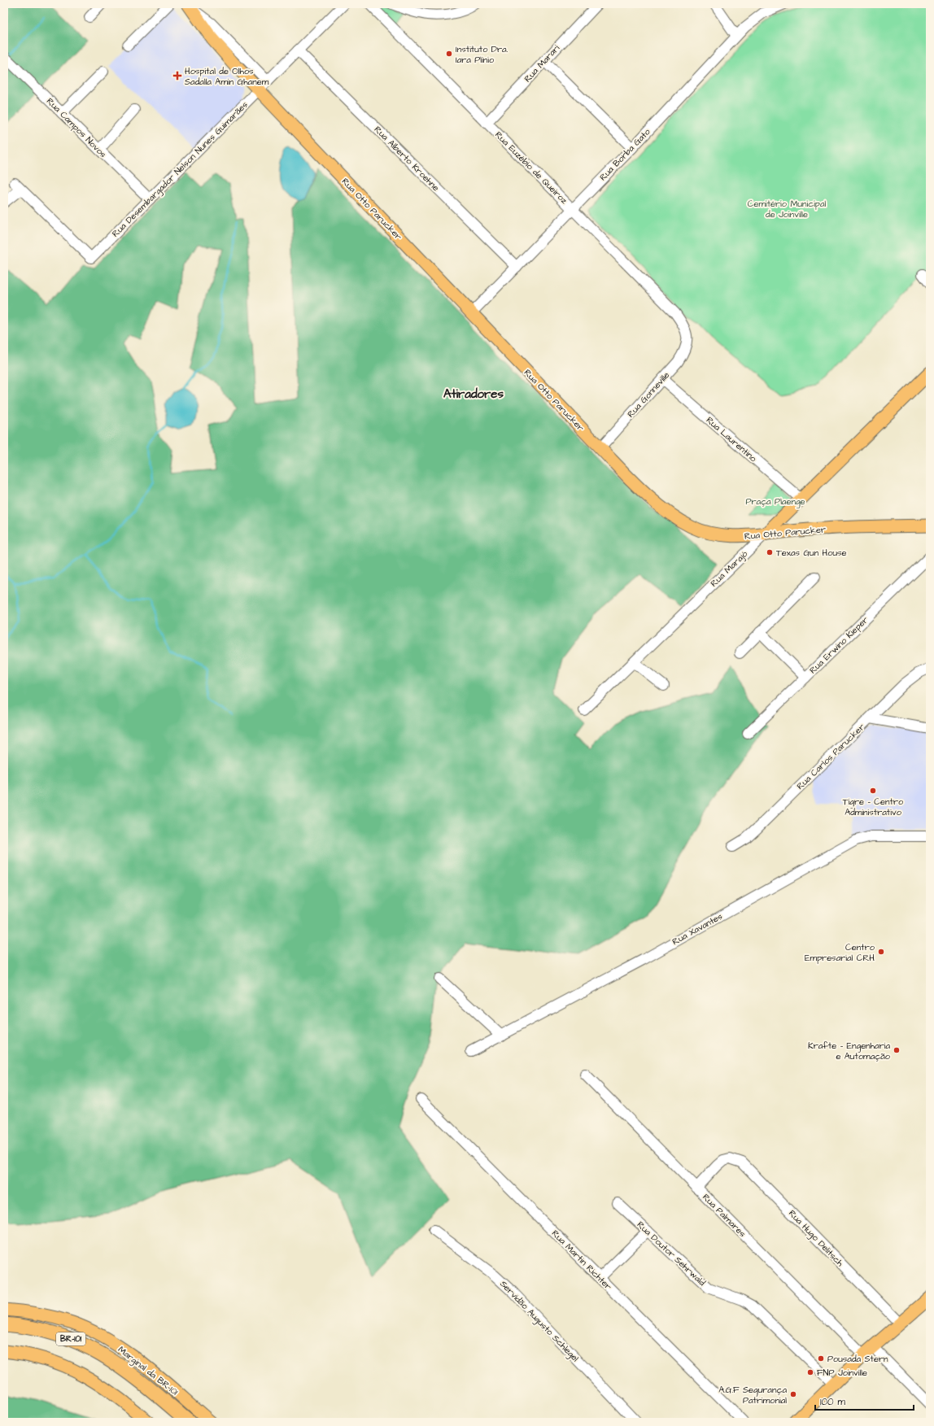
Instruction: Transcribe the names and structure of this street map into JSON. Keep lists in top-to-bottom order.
{
  "streets": {
    "highway": ["BR-101"],
    "main road": ["Rua Otto Parucker", "Rua Marajó", "Marginal da BR-101"],
    "street": [
      "Rua Marari",
      "Rua Campos Novos",
      "Rua Borba Gato",
      "Rua Alberto Kroehne",
      "Rua Euzébio de Queiroz",
      "Rua Desembargador Nelson Nunes Guimarães",
      "Rua Gonneville",
      "Rua Laurentino",
      "Rua Erwino Kieper",
      "Rua Carlos Parucker",
      "Rua Xavantes",
      "Rua Palmares",
      "Rua Hugo Delitsch",
      "Rua Doutor Sehrwald",
      "Rua Martin Richter",
      "Servidão Augusto Schlegel"
    ]
  },
  "crossings": [
    ["Rua Marari", "Rua Euzébio de Queiroz"],
    ["Rua Campos Novos", "Rua Desembargador Nelson Nunes Guimarães"],
    ["Rua Borba Gato", "Rua Alberto Kroehne"],
    ["Rua Borba Gato", "Rua Euzébio de Queiroz"],
    ["Rua Borba Gato", "Rua Otto Parucker"],
    ["Rua Alberto Kroehne", "Rua Desembargador Nelson Nunes Guimarães"],
    ["Rua Euzébio de Queiroz", "Rua Gonneville"],
    ["Rua Desembargador Nelson Nunes Guimarães", "Rua Otto Parucker"],
    ["Rua Otto Parucker", "Rua Gonneville"],
    ["Rua Otto Parucker", "Rua Marajó"],
    ["Rua Gonneville", "Rua Laurentino"],
    ["Rua Laurentino", "Rua Marajó"],
    ["Rua Palmares", "Rua Hugo Delitsch"]
  ],
  "districts": ["Atiradores"],
  "parks": ["Cemitério Municipal de Joinville", "Praça Plaenge"],
  "places": {
    "other": [
      "Instituto Dra. Iara Plínio",
      "Texas Gun House",
      "Tigre - Centro Administrativo",
      "Centro Empresarial CRH",
      "Krafte - Engenharia e Automação",
      "Pousada Stern",
      "FNP Joinville",
      "A.G.F Segurança Patrimonial"
    ],
    "health": ["Hospital de Olhos Sadalla Amin Ghanem"]
  },
  "scale_bar": "100 m"
}
